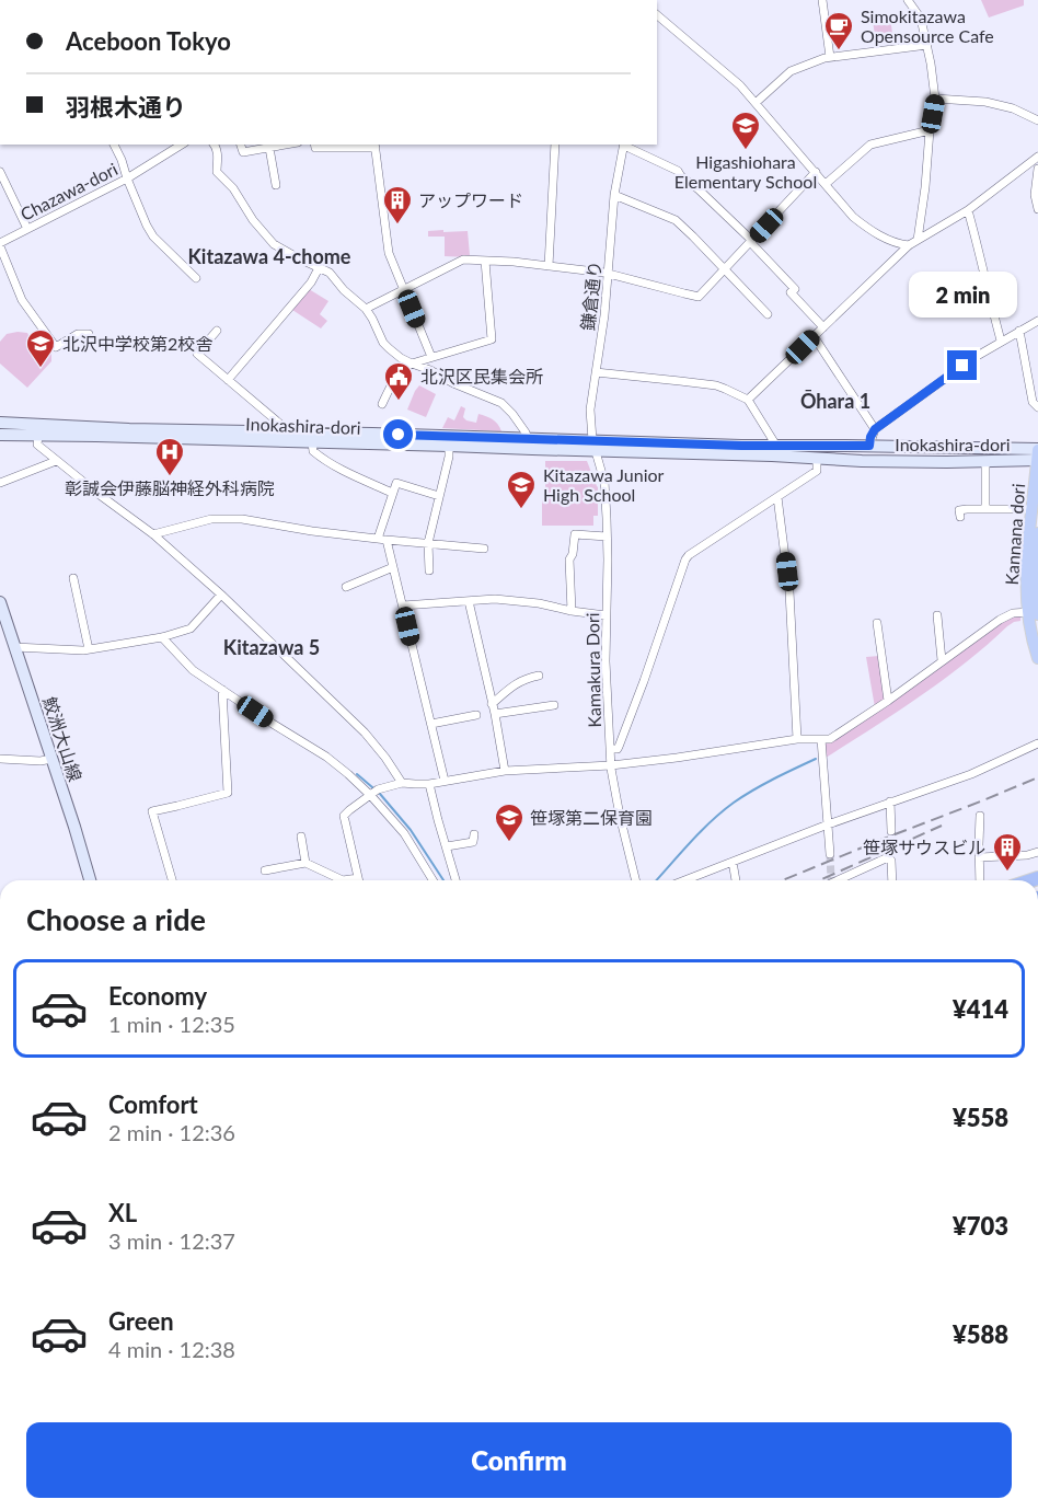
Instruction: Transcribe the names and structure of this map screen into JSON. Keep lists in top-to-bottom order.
{
  "streets": {
    "main road": ["Inokashira-dori", "Kannana dori", "鮫洲大山線"],
    "street": ["Chazawa-dori", "鎌倉通り", "Kamakura Dori"]
  },
  "crossings": [
    ["鎌倉通り", "Inokashira-dori"],
    ["鎌倉通り", "Kamakura Dori"],
    ["Inokashira-dori", "Kannana dori"],
    ["Inokashira-dori", "Kamakura Dori"]
  ],
  "districts": ["Kitazawa 4-chome", "Ōhara 1", "Kitazawa 5"],
  "places": {
    "cafe": ["Simokitazawa Opensource Cafe"],
    "school or university": [
      "Higashiohara Elementary School",
      "北沢中学校第2校舎",
      "Kitazawa Junior High School",
      "笹塚第二保育園"
    ],
    "building": ["アップワード", "笹塚サウスビル"],
    "public building": ["北沢区民集会所"],
    "hospital": ["彰誠会伊藤脳神経外科病院"]
  },
  "page": {
    "banner": ["Aceboon Tokyo", "羽根木通り"],
    "bubble": "2 min",
    "heading": "Choose a ride",
    "list": [
      {
        "name": "Economy",
        "note": "1 min · 12:35",
        "value": "¥414"
      },
      {
        "name": "Comfort",
        "note": "2 min · 12:36",
        "value": "¥558"
      },
      {
        "name": "XL",
        "note": "3 min · 12:37",
        "value": "¥703"
      },
      {
        "name": "Green",
        "note": "4 min · 12:38",
        "value": "¥588"
      }
    ],
    "buttons": "Confirm"
  }
}
